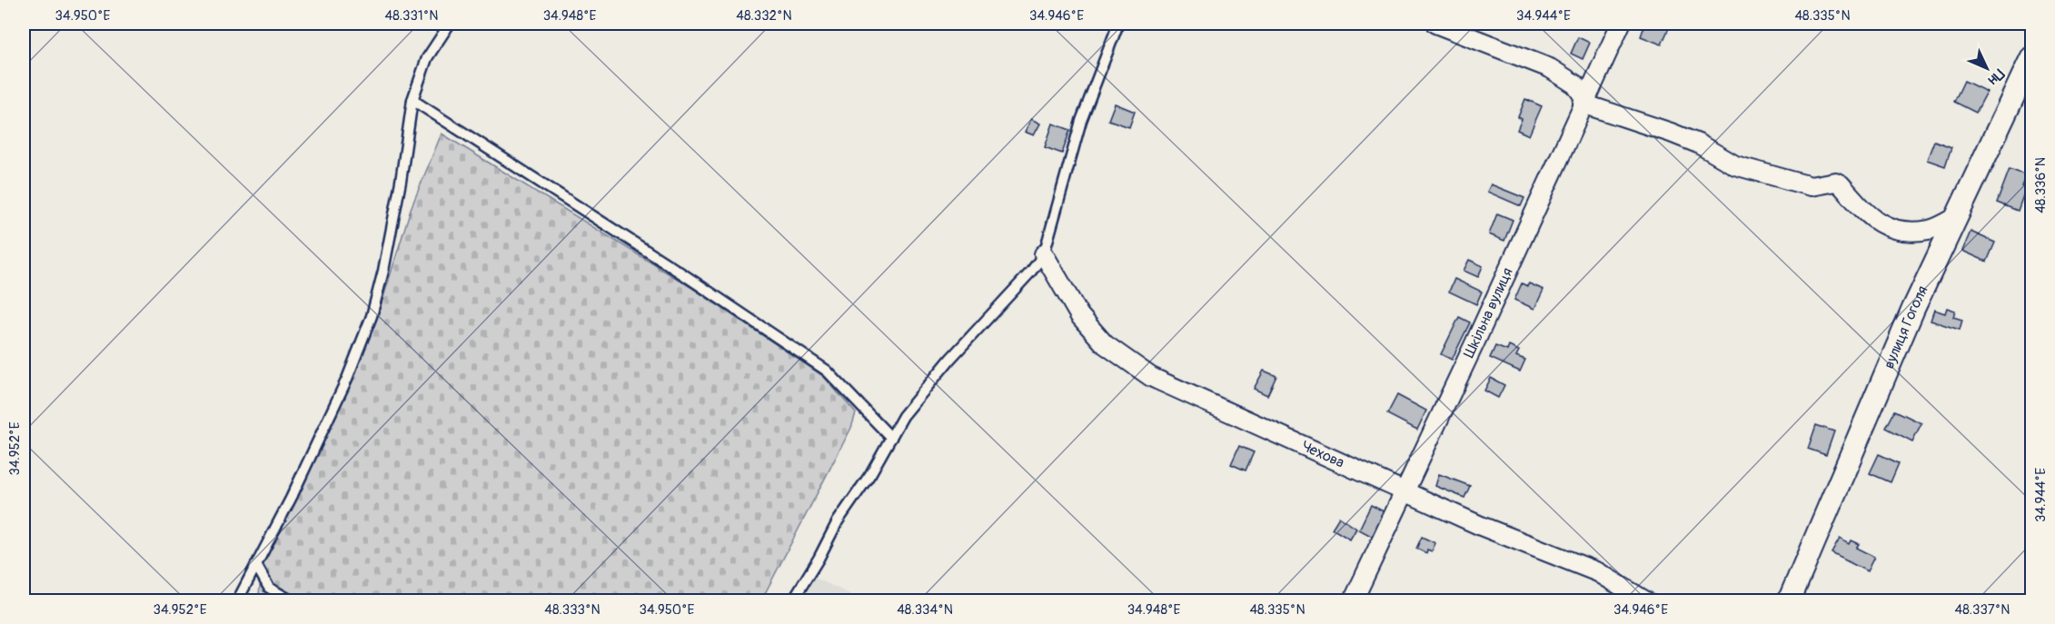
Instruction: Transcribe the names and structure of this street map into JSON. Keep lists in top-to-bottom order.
{
  "streets": {
    "street": ["Шкільна вулиця", "вулиця Гоголя", "Чехова"]
  },
  "crossings": [
    ["Шкільна вулиця", "Чехова"]
  ],
  "north": "bottom right",
  "coordinates": [
    "34.950°E",
    "48.331°N",
    "34.948°E",
    "48.332°N",
    "34.946°E",
    "34.944°E",
    "48.335°N",
    "48.336°N",
    "34.952°E",
    "48.333°N",
    "48.334°N",
    "48.337°N"
  ]
}
